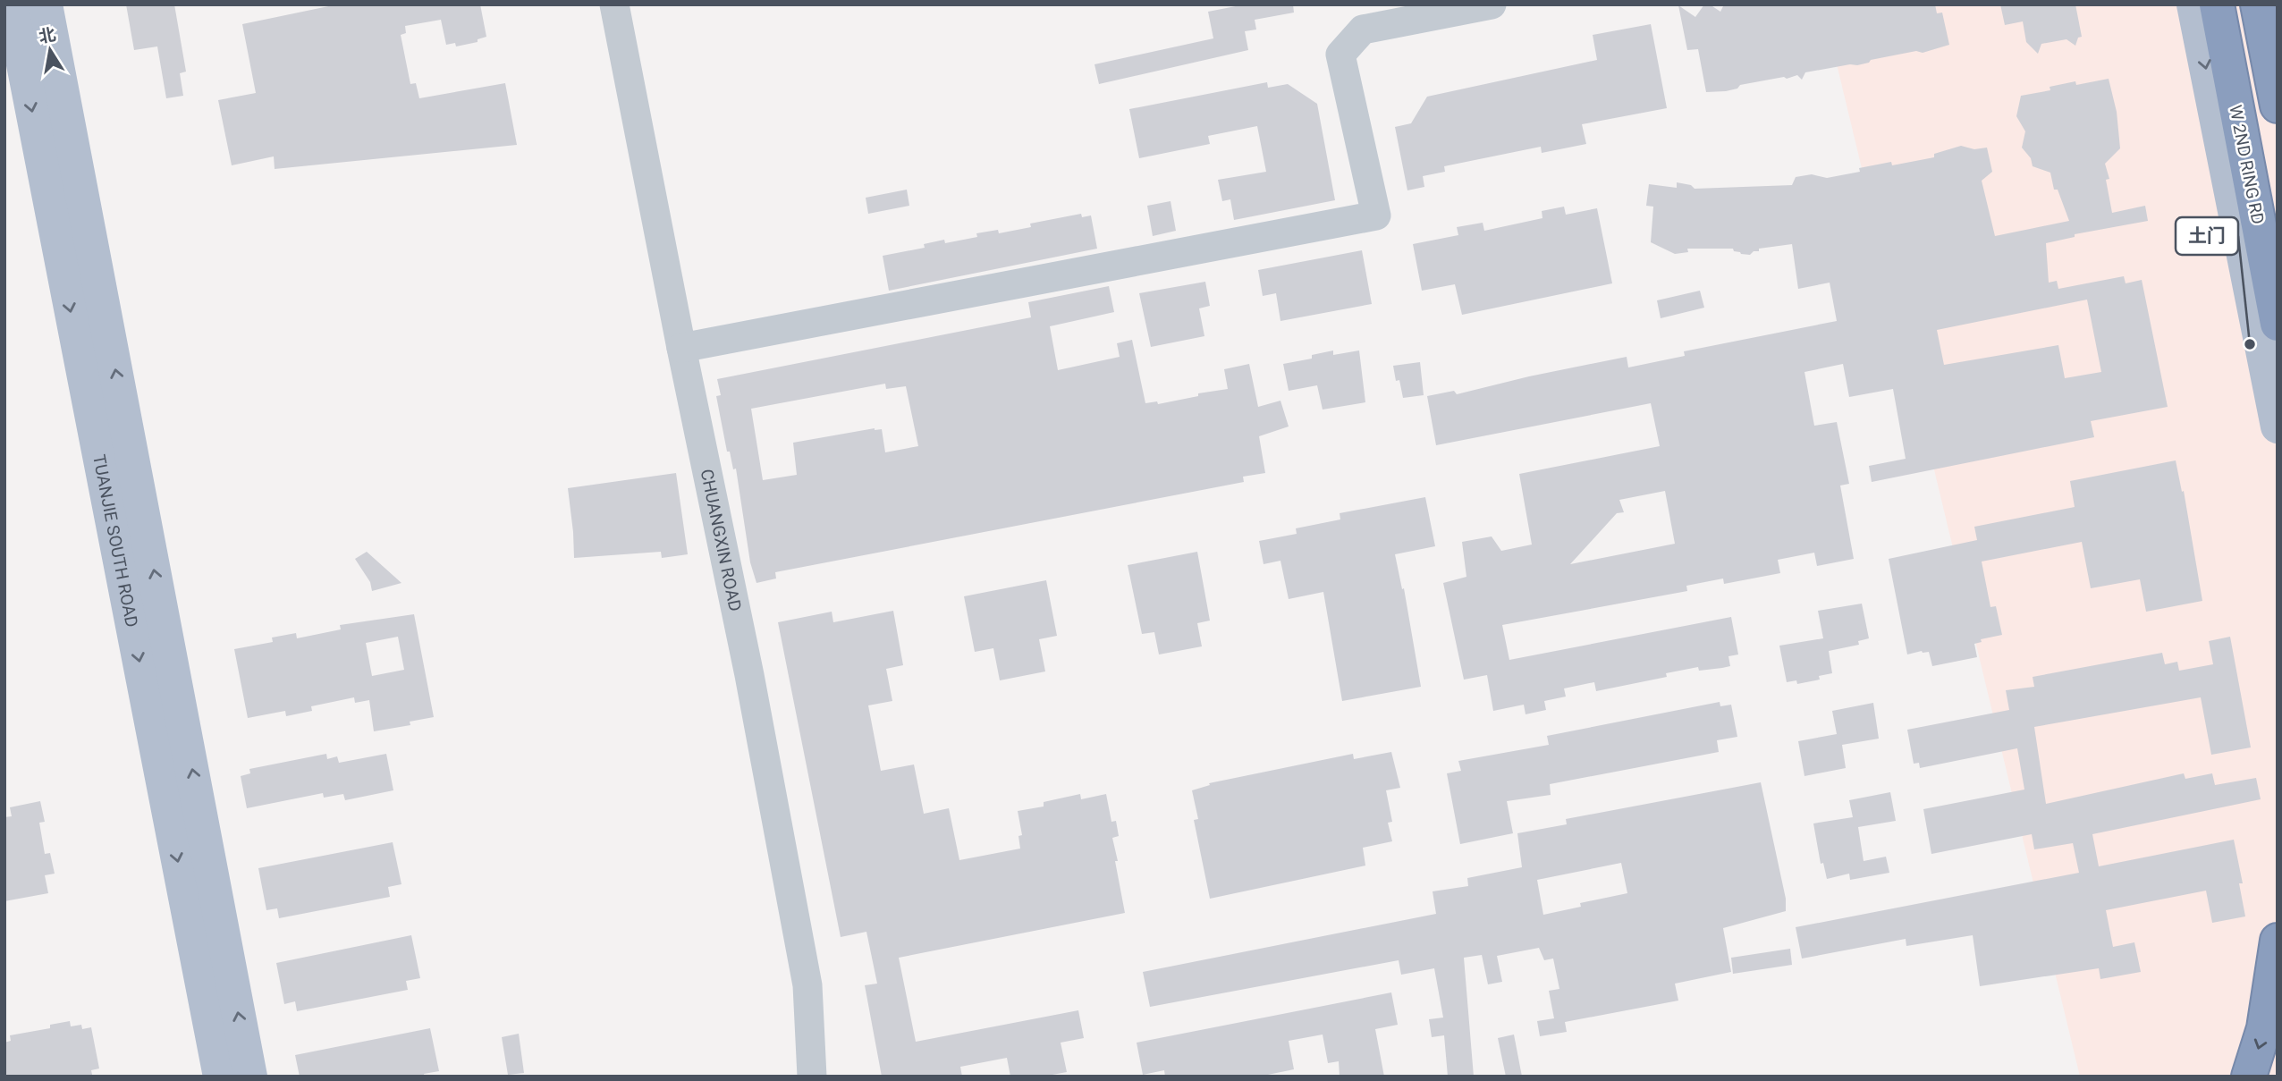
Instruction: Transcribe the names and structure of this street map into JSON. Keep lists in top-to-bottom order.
{
  "streets": {
    "highway": ["W 2ND RING RD"],
    "main road": ["TUANJIE SOUTH ROAD"],
    "street": ["CHUANGXIN ROAD"]
  },
  "places": ["土门"],
  "north": "top"
}
